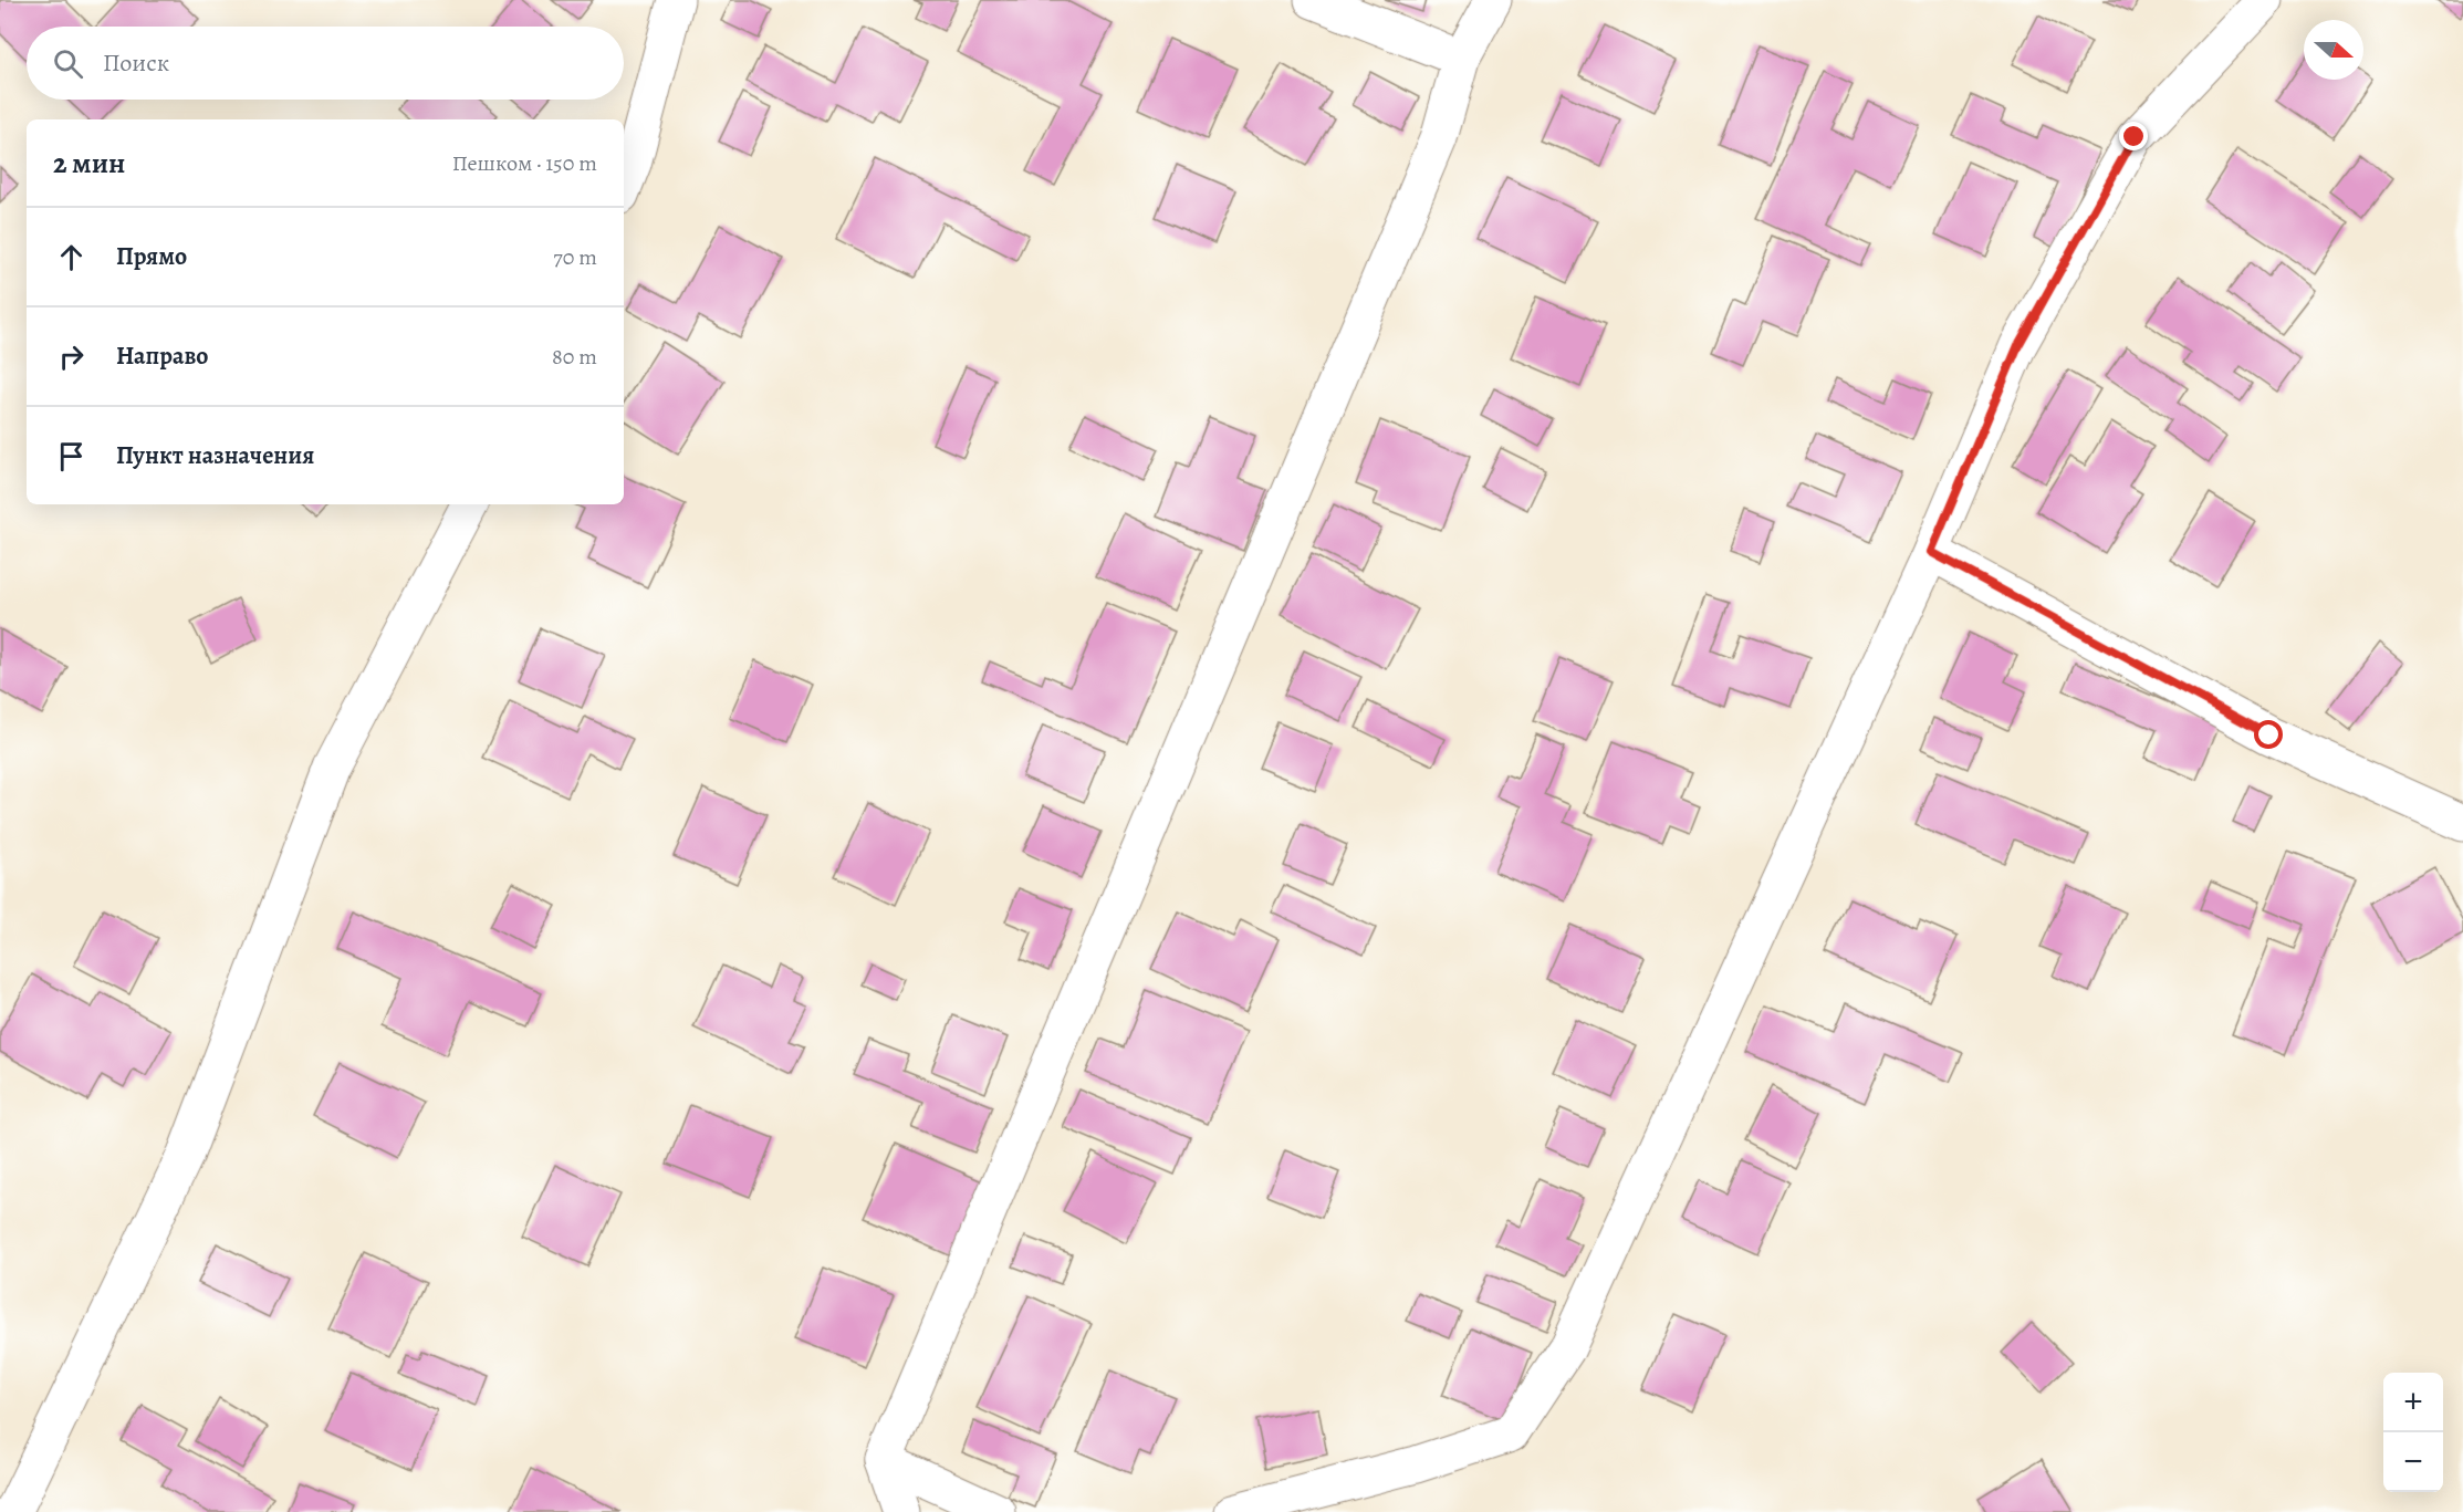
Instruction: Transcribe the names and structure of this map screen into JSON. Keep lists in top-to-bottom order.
{
  "north": "right",
  "page": {
    "search": "Поиск",
    "heading": ["2 мин", "Пешком · 150 m"],
    "list": [
      ["Прямо", "70 m"],
      ["Направо", "80 m"],
      "Пункт назначения"
    ],
    "map_buttons": ["+", "−"]
  }
}
